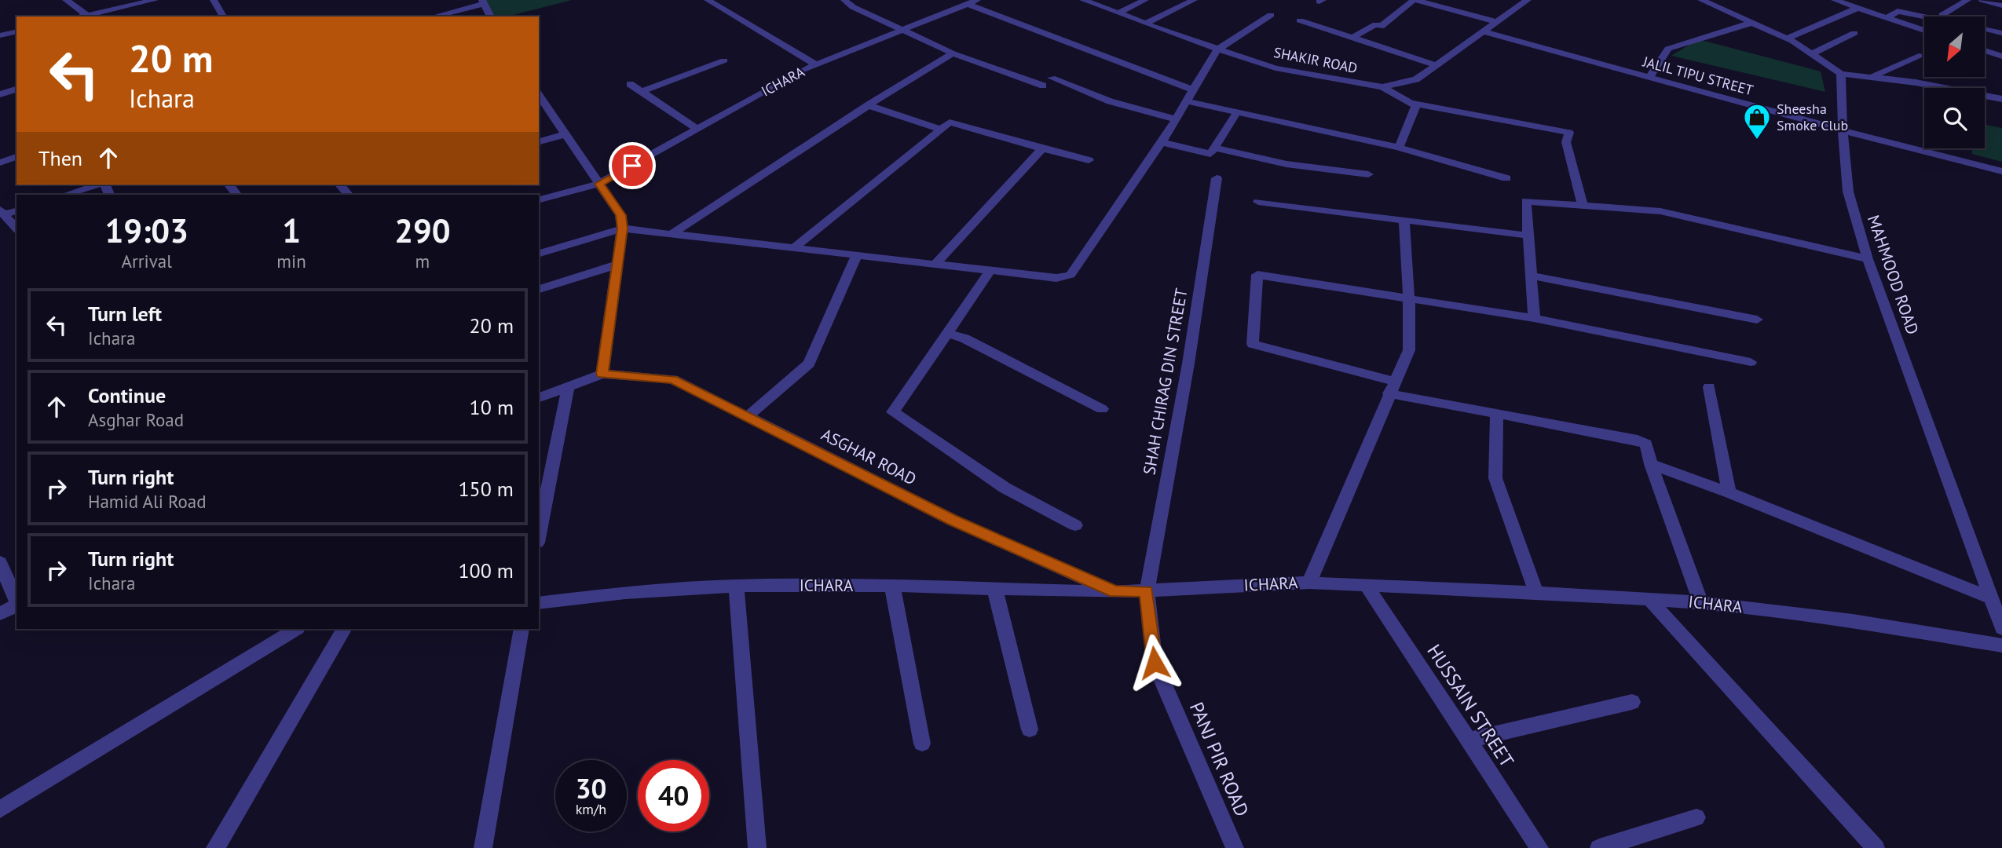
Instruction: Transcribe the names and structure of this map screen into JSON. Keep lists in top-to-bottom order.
{
  "streets": {
    "street": [
      "SHAKIR ROAD",
      "JALIL TIPU STREET",
      "ICHARA",
      "MAHMOOD ROAD",
      "SHAH CHIRAG DIN STREET",
      "ASGHAR ROAD",
      "HUSSAIN STREET",
      "PANJ PIR ROAD"
    ]
  },
  "crossings": [
    ["SHAKIR ROAD", "JALIL TIPU STREET"],
    ["JALIL TIPU STREET", "MAHMOOD ROAD"],
    ["ICHARA", "SHAH CHIRAG DIN STREET"],
    ["ICHARA", "ASGHAR ROAD"],
    ["ICHARA", "HUSSAIN STREET"],
    ["ICHARA", "PANJ PIR ROAD"],
    ["SHAH CHIRAG DIN STREET", "PANJ PIR ROAD"]
  ],
  "places": {
    "shop": ["Sheesha Smoke Club"]
  },
  "north": "bottom left",
  "page": {
    "turn": ["20 m", "Ichara"],
    "then": "Then",
    "eta": [
      "19:03",
      "Arrival",
      "1",
      "min",
      "290",
      "m"
    ],
    "list": [
      {
        "name": "Turn left",
        "note": "Ichara",
        "value": "20 m"
      },
      {
        "name": "Continue",
        "note": "Asghar Road",
        "value": "10 m"
      },
      {
        "name": "Turn right",
        "note": "Hamid Ali Road",
        "value": "150 m"
      },
      {
        "name": "Turn right",
        "note": "Ichara",
        "value": "100 m"
      }
    ],
    "speed": "30 km/h",
    "limit": "40"
  }
}
